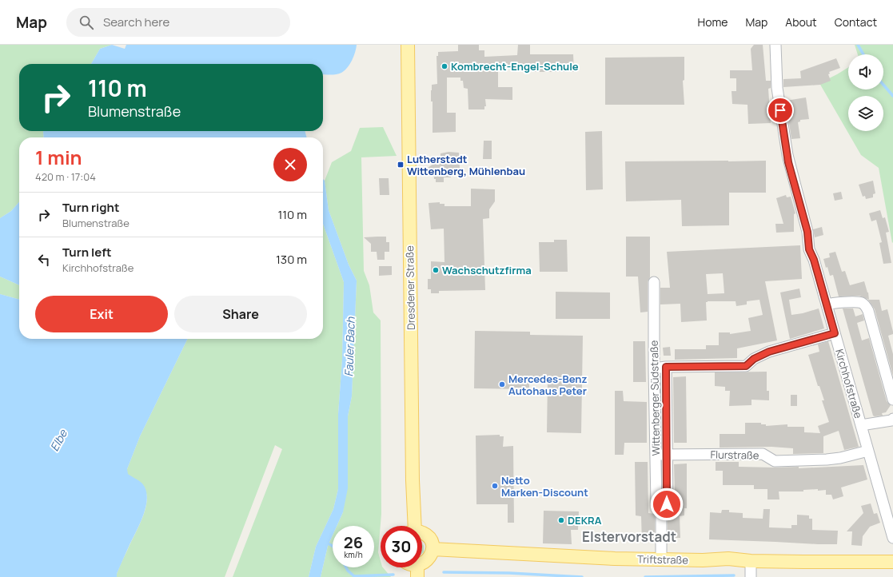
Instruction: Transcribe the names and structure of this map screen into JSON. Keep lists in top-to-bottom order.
{
  "streets": {
    "main road": ["Dresdener Straße", "Triftstraße"],
    "street": ["Kirchhofstraße", "Wittenberger Südstraße", "Flurstraße"]
  },
  "crossings": [
    ["Kirchhofstraße", "Flurstraße"],
    ["Wittenberger Südstraße", "Flurstraße"],
    ["Wittenberger Südstraße", "Triftstraße"]
  ],
  "districts": ["Elstervorstadt"],
  "water": ["Fauler Bach", "Elbe"],
  "places": {
    "other": [
      "Kombrecht-Engel-Schule",
      "Wachschutzfirma",
      "Mercedes-Benz Autohaus Peter",
      "Netto Marken-Discount",
      "DEKRA"
    ],
    "transit": ["Lutherstadt Wittenberg, Mühlenbau"]
  },
  "page": {
    "header": "Map",
    "search": "Search here",
    "nav": [
      "Home",
      "Map",
      "About",
      "Contact"
    ],
    "turn": ["110 m", "Blumenstraße"],
    "heading": ["1 min", "420 m · 17:04"],
    "list": [
      {
        "name": "Turn right",
        "note": "Blumenstraße",
        "value": "110 m"
      },
      {
        "name": "Turn left",
        "note": "Kirchhofstraße",
        "value": "130 m"
      }
    ],
    "buttons": ["Exit", "Share"],
    "speed": "26 km/h",
    "limit": "30"
  }
}
